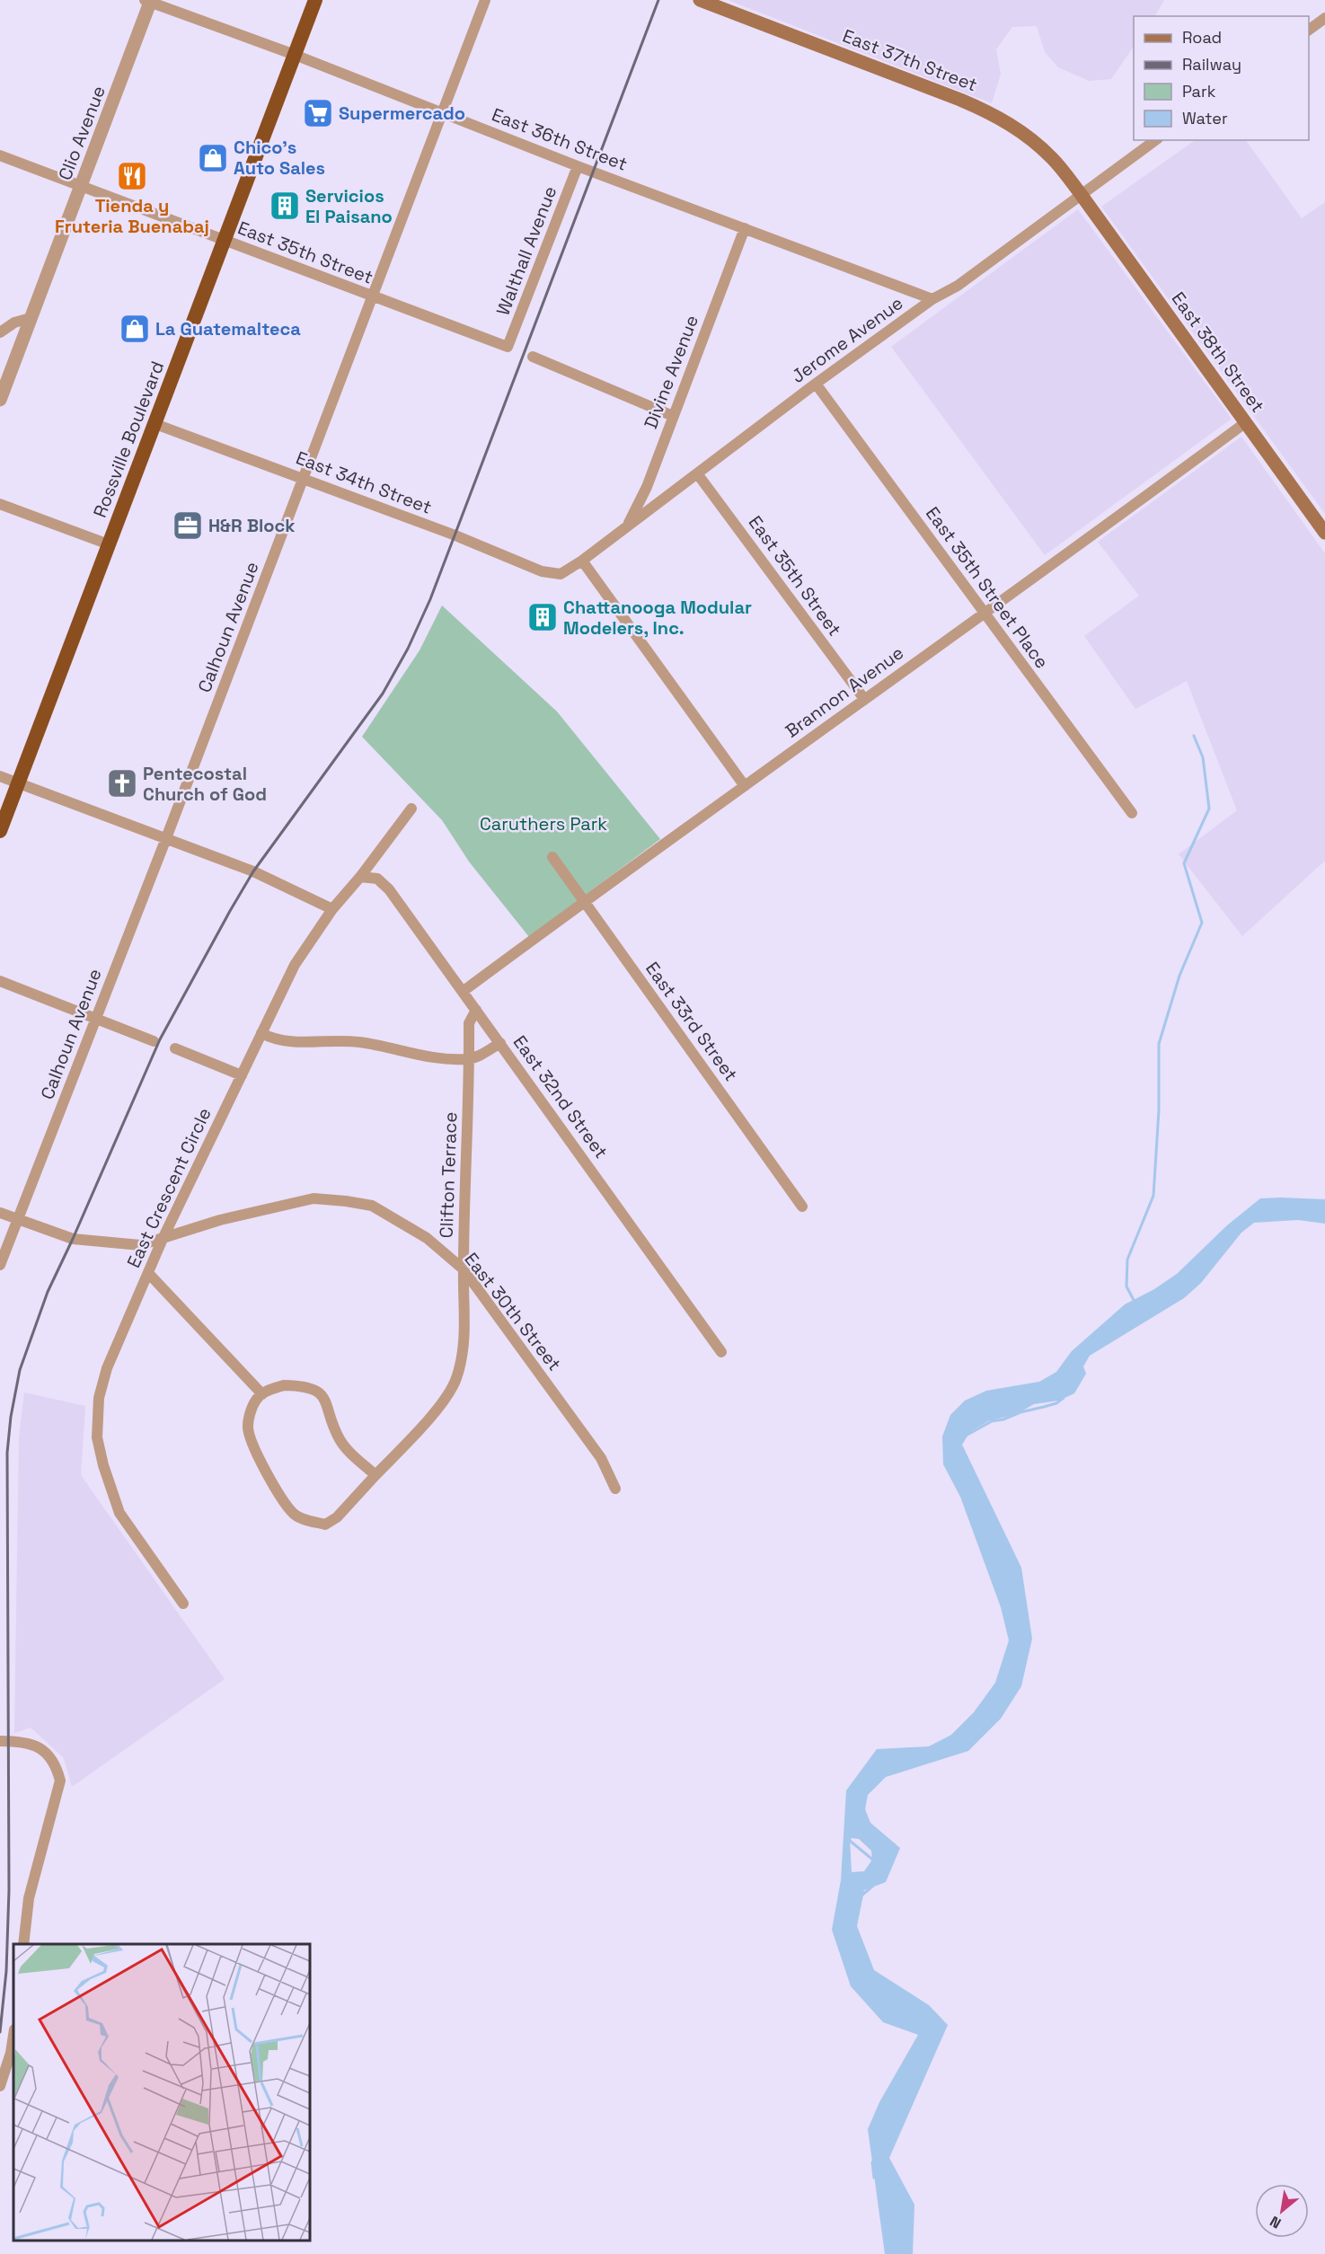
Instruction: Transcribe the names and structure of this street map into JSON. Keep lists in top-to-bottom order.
{
  "streets": {
    "highway": ["Rossville Boulevard"],
    "main road": ["East 37th Street", "East 38th Street"],
    "street": [
      "Clio Avenue",
      "East 36th Street",
      "Walthall Avenue",
      "East 35th Street",
      "Jerome Avenue",
      "Divine Avenue",
      "East 34th Street",
      "East 35th Street Place",
      "Calhoun Avenue",
      "Brannon Avenue",
      "East 33rd Street",
      "East 32nd Street",
      "Clifton Terrace",
      "East Crescent Circle",
      "East 30th Street"
    ]
  },
  "crossings": [
    ["East 37th Street", "Jerome Avenue"],
    ["East 37th Street", "East 38th Street"],
    ["Clio Avenue", "East 36th Street"],
    ["Clio Avenue", "East 35th Street"],
    ["East 36th Street", "Walthall Avenue"],
    ["East 36th Street", "Jerome Avenue"],
    ["East 36th Street", "Divine Avenue"],
    ["East 36th Street", "Rossville Boulevard"],
    ["East 36th Street", "Calhoun Avenue"],
    ["Walthall Avenue", "East 35th Street"],
    ["East 35th Street", "Jerome Avenue"],
    ["East 35th Street", "Rossville Boulevard"],
    ["East 35th Street", "Calhoun Avenue"],
    ["East 35th Street", "Brannon Avenue"],
    ["Jerome Avenue", "East 38th Street"],
    ["Jerome Avenue", "Divine Avenue"],
    ["Jerome Avenue", "East 34th Street"],
    ["Jerome Avenue", "East 35th Street Place"],
    ["East 38th Street", "Brannon Avenue"],
    ["Rossville Boulevard", "East 34th Street"],
    ["East 34th Street", "Calhoun Avenue"],
    ["East 35th Street Place", "Brannon Avenue"],
    ["Calhoun Avenue", "East 30th Street"],
    ["Brannon Avenue", "East 33rd Street"],
    ["Brannon Avenue", "East 32nd Street"],
    ["East 32nd Street", "Clifton Terrace"],
    ["East 32nd Street", "East Crescent Circle"],
    ["Clifton Terrace", "East 30th Street"],
    ["East Crescent Circle", "East 30th Street"]
  ],
  "parks": ["Caruthers Park"],
  "places": {
    "supermarket": ["Supermercado"],
    "shop": ["Chico's Auto Sales", "La Guatemalteca"],
    "restaurant": ["Tienda y Fruteria Buenabaj"],
    "building": ["Servicios El Paisano", "Chattanooga Modular Modelers, Inc."],
    "office": ["H&R Block"],
    "church": ["Pentecostal Church of God"]
  },
  "legend": [
    "Road",
    "Railway",
    "Park",
    "Water"
  ],
  "north": "bottom left"
}
